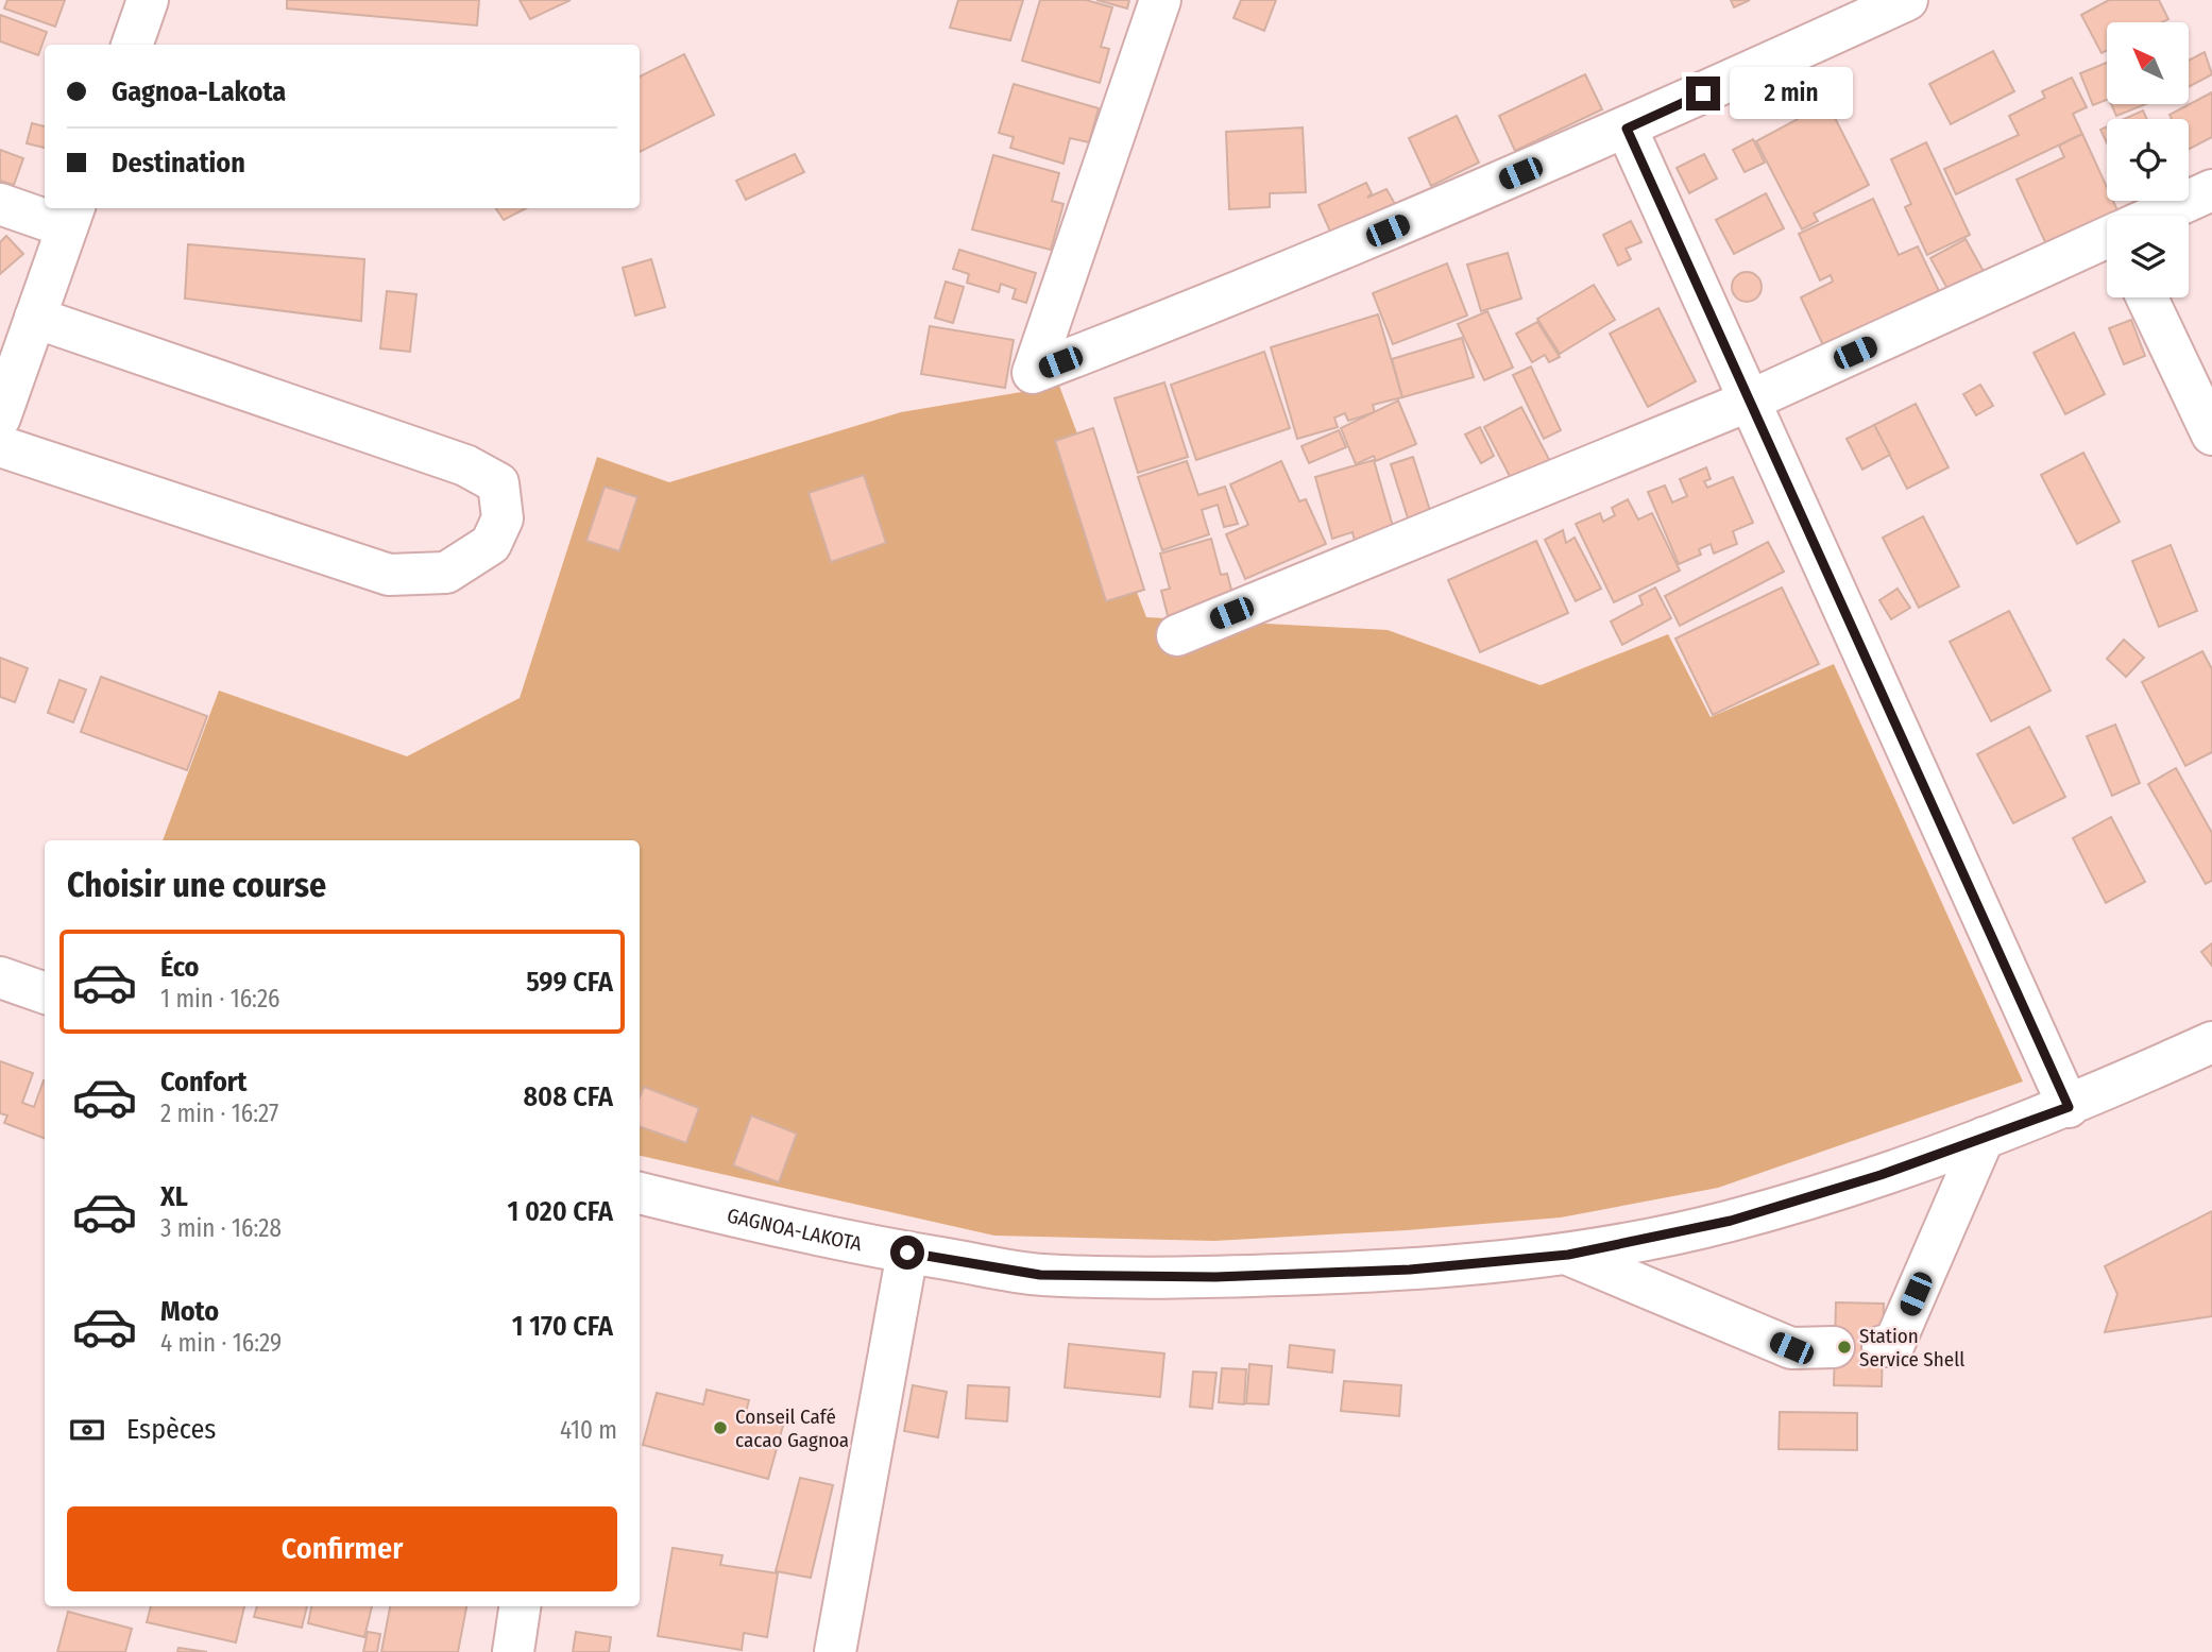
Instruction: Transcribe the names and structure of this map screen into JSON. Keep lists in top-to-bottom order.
{
  "streets": {
    "street": ["GAGNOA-LAKOTA"]
  },
  "places": ["Station Service Shell", "Conseil Café cacao Gagnoa"],
  "north": "top left",
  "page": {
    "banner": ["Gagnoa-Lakota", "Destination"],
    "bubble": "2 min",
    "heading": "Choisir une course",
    "list": [
      {
        "name": "Éco",
        "note": "1 min · 16:26",
        "value": "599 CFA"
      },
      {
        "name": "Confort",
        "note": "2 min · 16:27",
        "value": "808 CFA"
      },
      {
        "name": "XL",
        "note": "3 min · 16:28",
        "value": "1 020 CFA"
      },
      {
        "name": "Moto",
        "note": "4 min · 16:29",
        "value": "1 170 CFA"
      }
    ],
    "pay": ["Espèces", "410 m"],
    "buttons": "Confirmer"
  }
}
